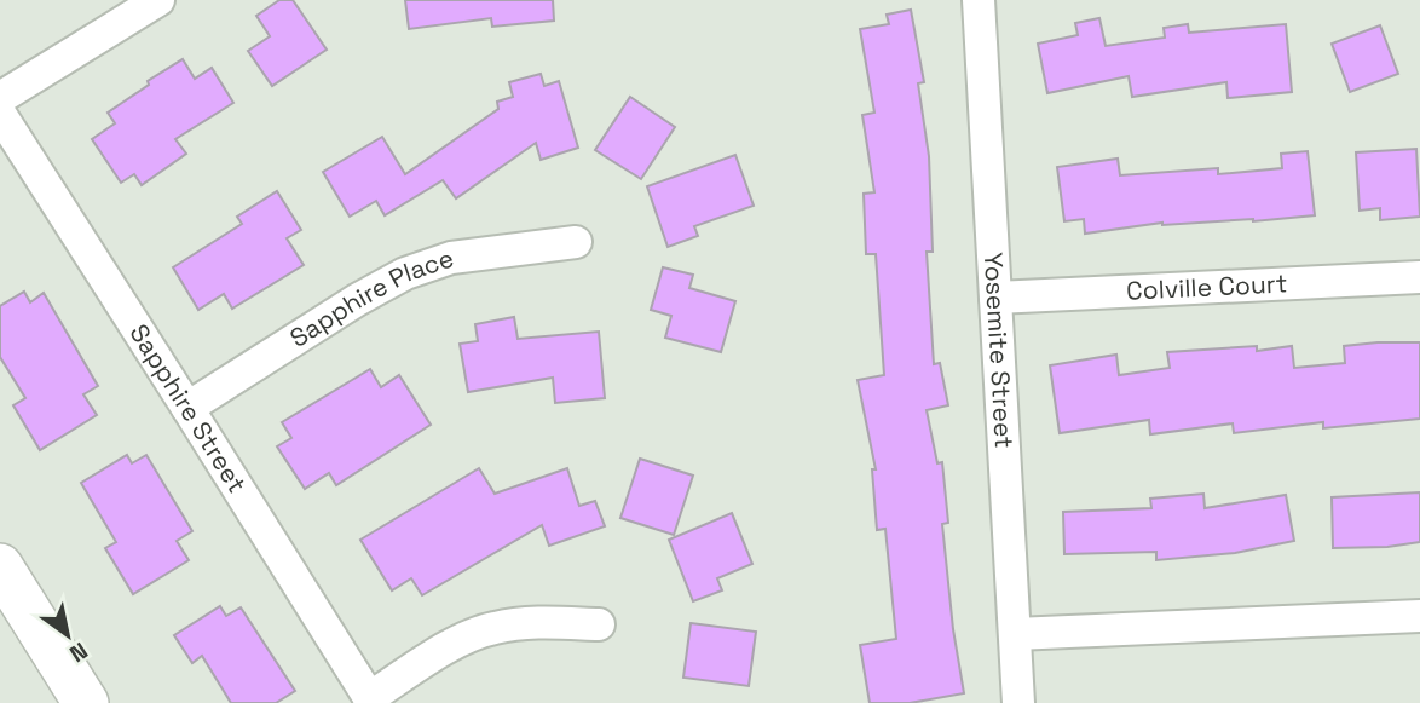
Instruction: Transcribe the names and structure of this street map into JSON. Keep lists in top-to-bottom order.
{
  "streets": {
    "street": [
      "Colville Court",
      "Sapphire Place",
      "Yosemite Street",
      "Sapphire Street"
    ]
  },
  "crossings": [
    ["Colville Court", "Yosemite Street"],
    ["Sapphire Place", "Sapphire Street"]
  ],
  "north": "bottom right"
}
